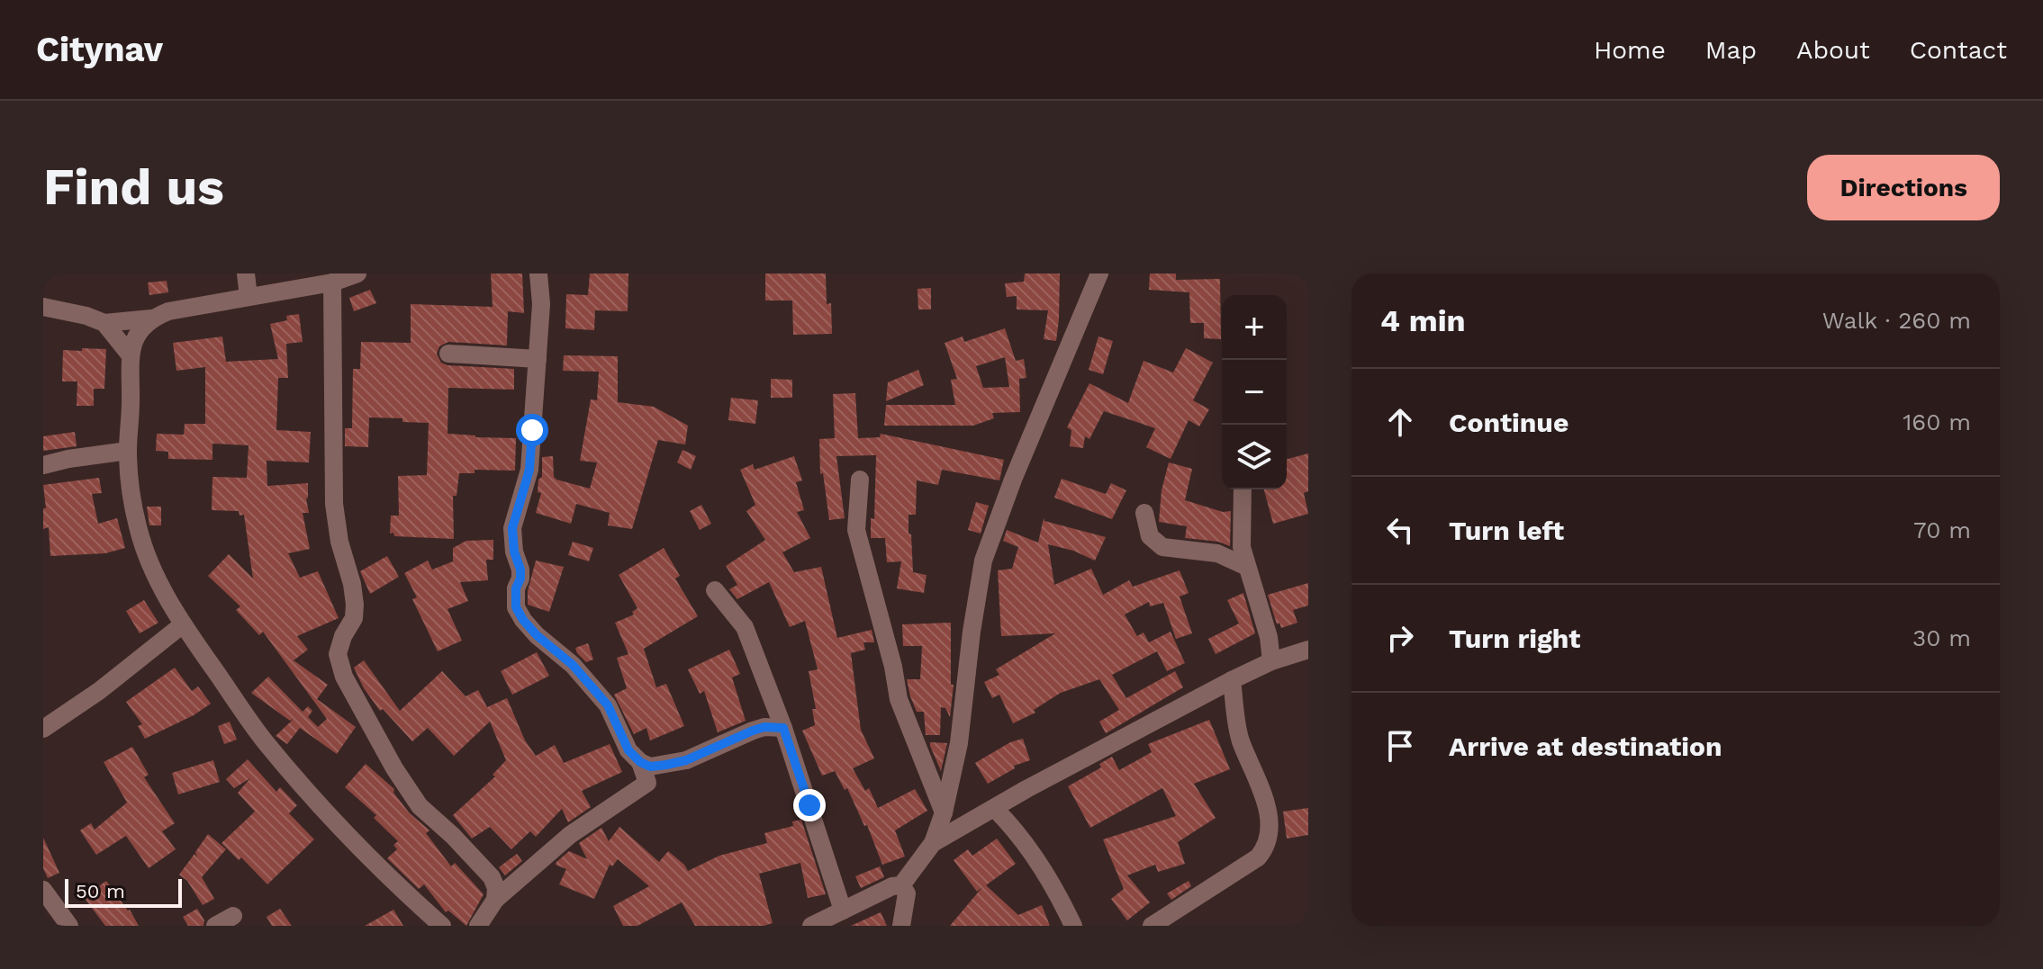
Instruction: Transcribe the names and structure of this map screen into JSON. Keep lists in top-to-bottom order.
{
  "scale_bar": "50 m",
  "page": {
    "header": "Citynav",
    "nav": [
      "Home",
      "Map",
      "About",
      "Contact"
    ],
    "buttons": "Directions",
    "title": "Find us",
    "heading": ["4 min", "Walk · 260 m"],
    "map_buttons": ["+", "−"],
    "list": [
      ["Continue", "160 m"],
      ["Turn left", "70 m"],
      ["Turn right", "30 m"],
      "Arrive at destination"
    ],
    "scale": "50 m"
  }
}
